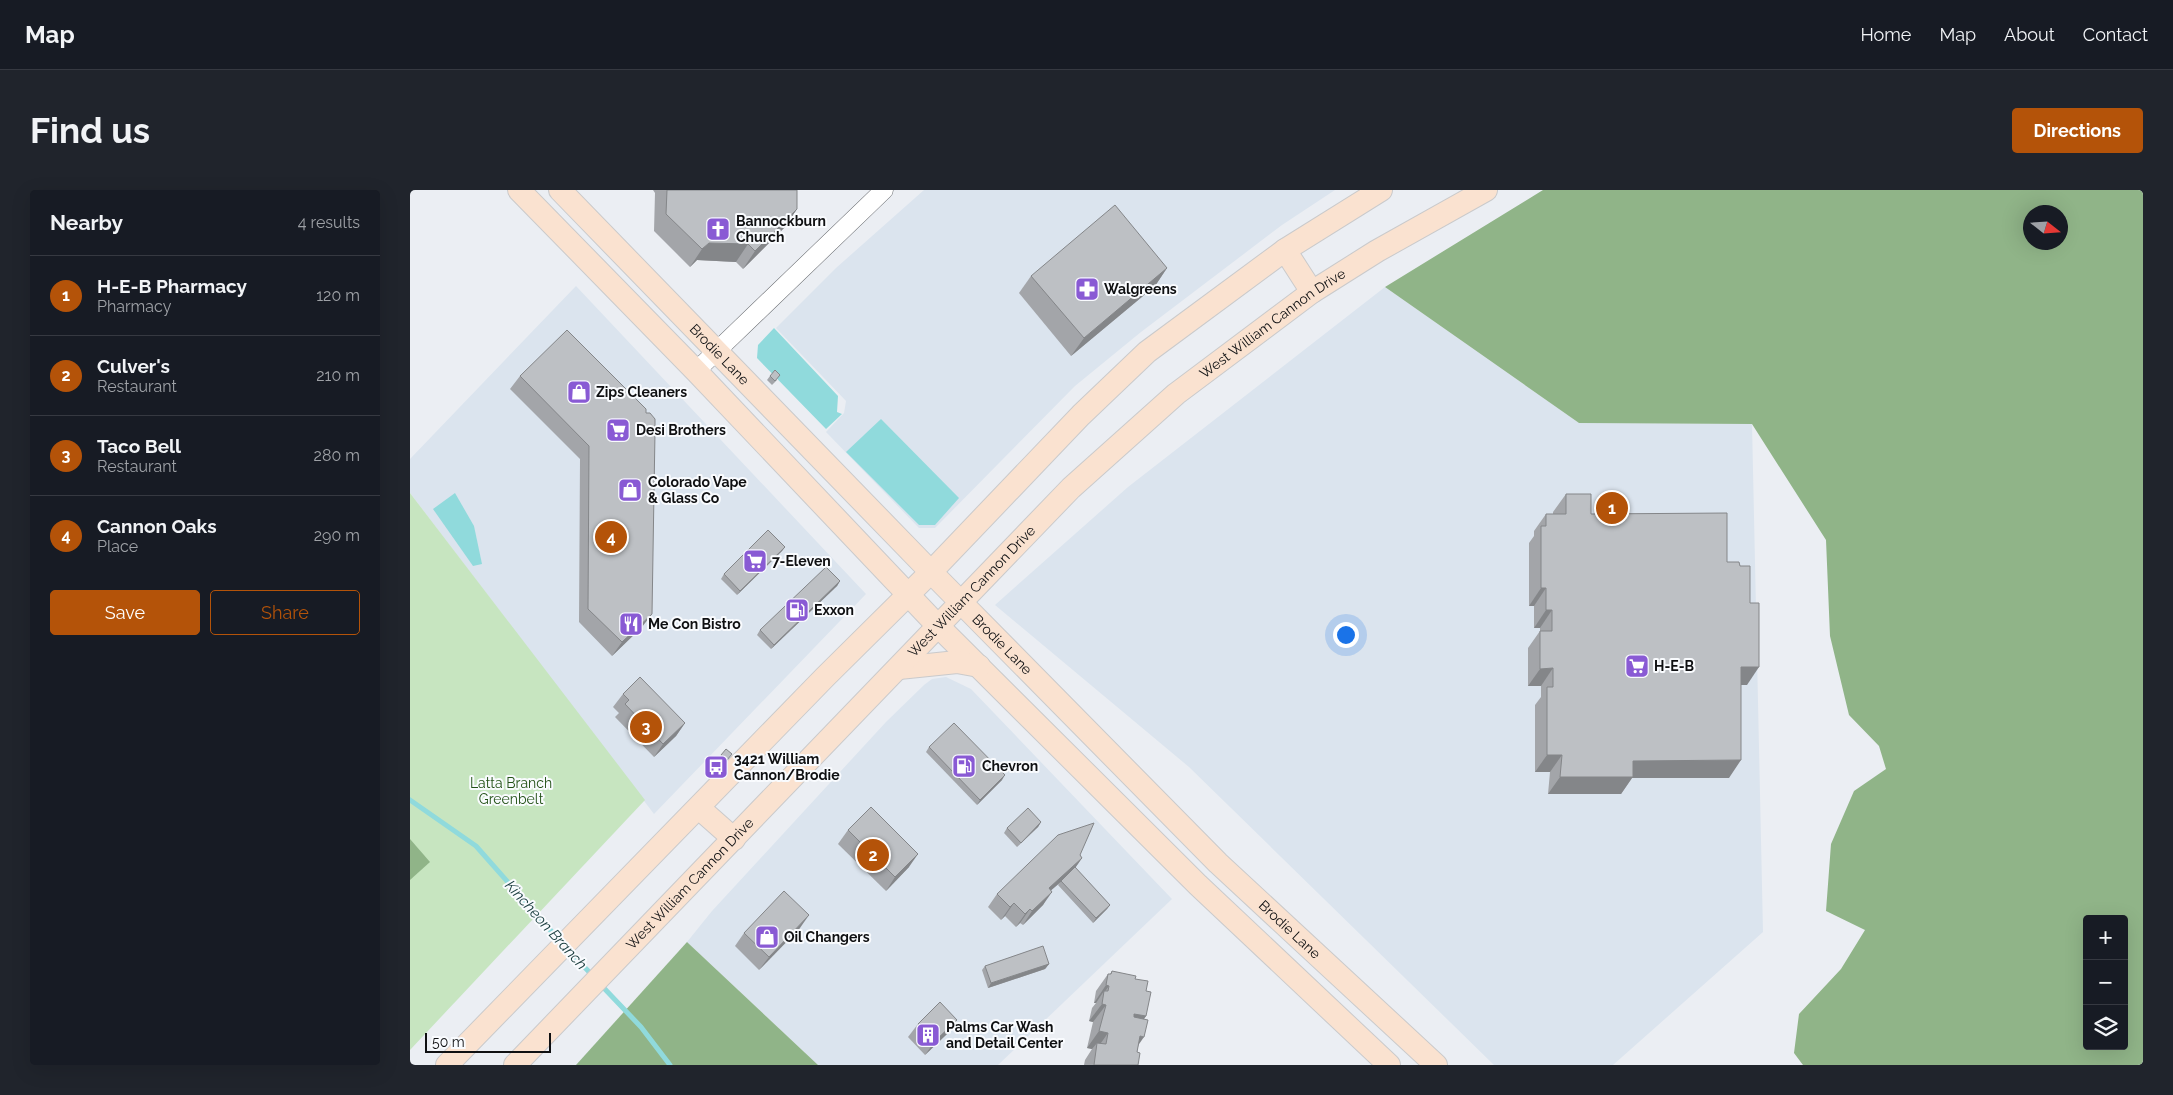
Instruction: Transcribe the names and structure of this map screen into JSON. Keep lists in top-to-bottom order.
{
  "streets": {
    "main road": ["West William Cannon Drive", "Brodie Lane"]
  },
  "crossings": [
    ["West William Cannon Drive", "Brodie Lane"]
  ],
  "water": ["Kincheon Branch"],
  "parks": ["Latta Branch Greenbelt"],
  "places": {
    "church": ["Bannockburn Church"],
    "pharmacy": ["Walgreens"],
    "shop": ["Zips Cleaners", "Colorado Vape & Glass Co", "Oil Changers"],
    "supermarket": ["Desi Brothers", "7-Eleven", "H-E-B"],
    "fuel station": ["Exxon", "Chevron"],
    "restaurant": ["Me Con Bistro"],
    "bus stop": ["3421 William Cannon/Brodie"],
    "building": ["Palms Car Wash and Detail Center"]
  },
  "scale_bar": "50 m",
  "north": "right",
  "page": {
    "header": "Map",
    "nav": [
      "Home",
      "Map",
      "About",
      "Contact"
    ],
    "buttons": [
      "Directions",
      ["Save", "Share"]
    ],
    "title": "Find us",
    "heading": ["Nearby", "4 results"],
    "list": [
      {
        "mark": "1",
        "name": "H-E-B Pharmacy",
        "note": "Pharmacy",
        "value": "120 m"
      },
      {
        "mark": "2",
        "name": "Culver's",
        "note": "Restaurant",
        "value": "210 m"
      },
      {
        "mark": "3",
        "name": "Taco Bell",
        "note": "Restaurant",
        "value": "280 m"
      },
      {
        "mark": "4",
        "name": "Cannon Oaks",
        "note": "Place",
        "value": "290 m"
      }
    ],
    "pins": [
      "1",
      "4",
      "3",
      "2"
    ],
    "map_buttons": ["+", "−"],
    "scale": "50 m"
  }
}
